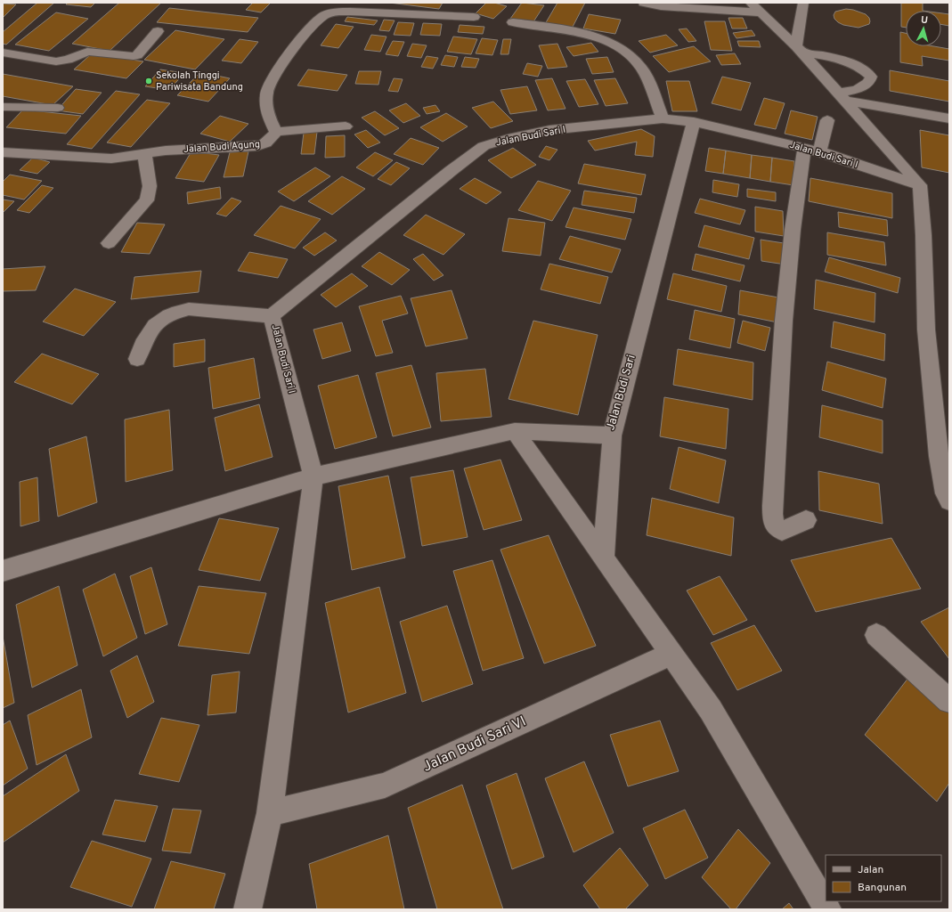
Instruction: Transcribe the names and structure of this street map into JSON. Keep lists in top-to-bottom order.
{
  "streets": {
    "street": [
      "Jalan Budi Sari I",
      "Jalan Budi Agung",
      "Jalan Budi Sari",
      "Jalan Budi Sari VI"
    ]
  },
  "crossings": [
    ["Jalan Budi Sari I", "Jalan Budi Sari"]
  ],
  "places": ["Sekolah Tinggi Pariwisata Bandung"],
  "legend": ["Jalan", "Bangunan"],
  "north": "top"
}
